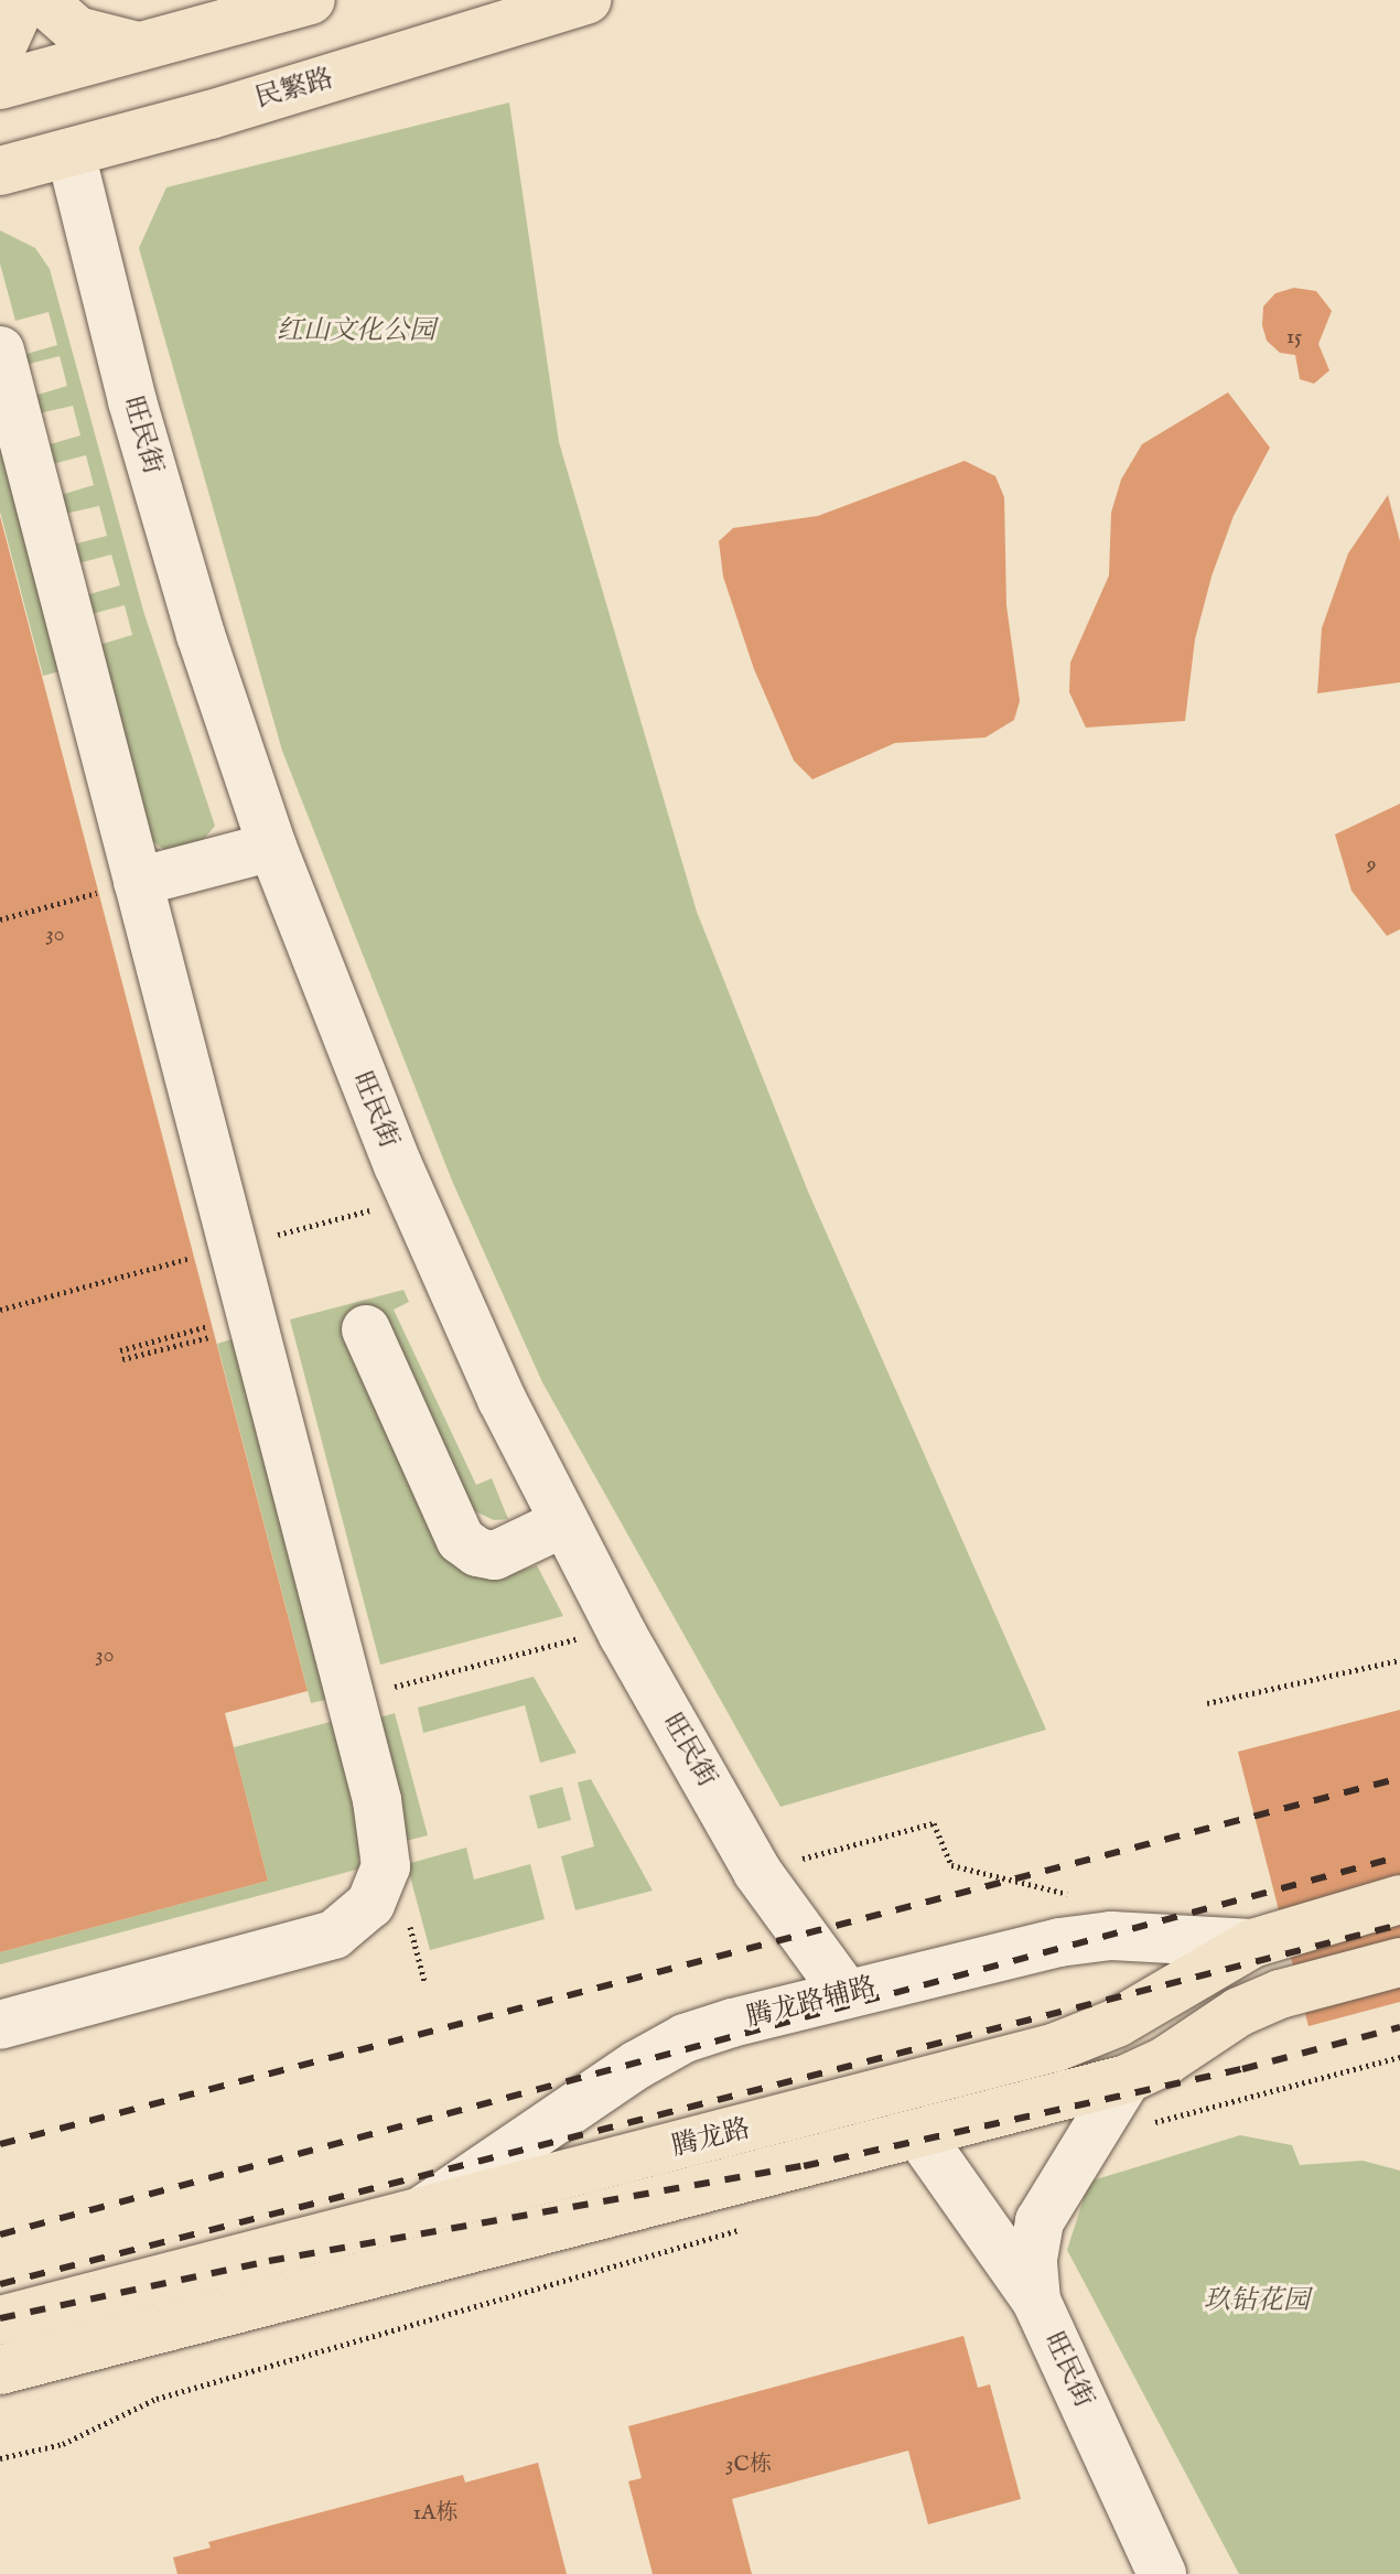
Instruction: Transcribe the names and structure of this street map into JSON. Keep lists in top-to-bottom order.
{
  "streets": {
    "main road": ["民繁路", "腾龙路"],
    "street": ["旺民街", "腾龙路辅路"]
  },
  "crossings": [
    ["民繁路", "旺民街"],
    ["旺民街", "腾龙路辅路"],
    ["旺民街", "腾龙路"],
    ["腾龙路辅路", "腾龙路"]
  ],
  "parks": ["红山文化公园", "玖钻花园"],
  "house_numbers": [
    "15",
    "9",
    "30",
    "30",
    "3C栋",
    "1A栋"
  ]
}
